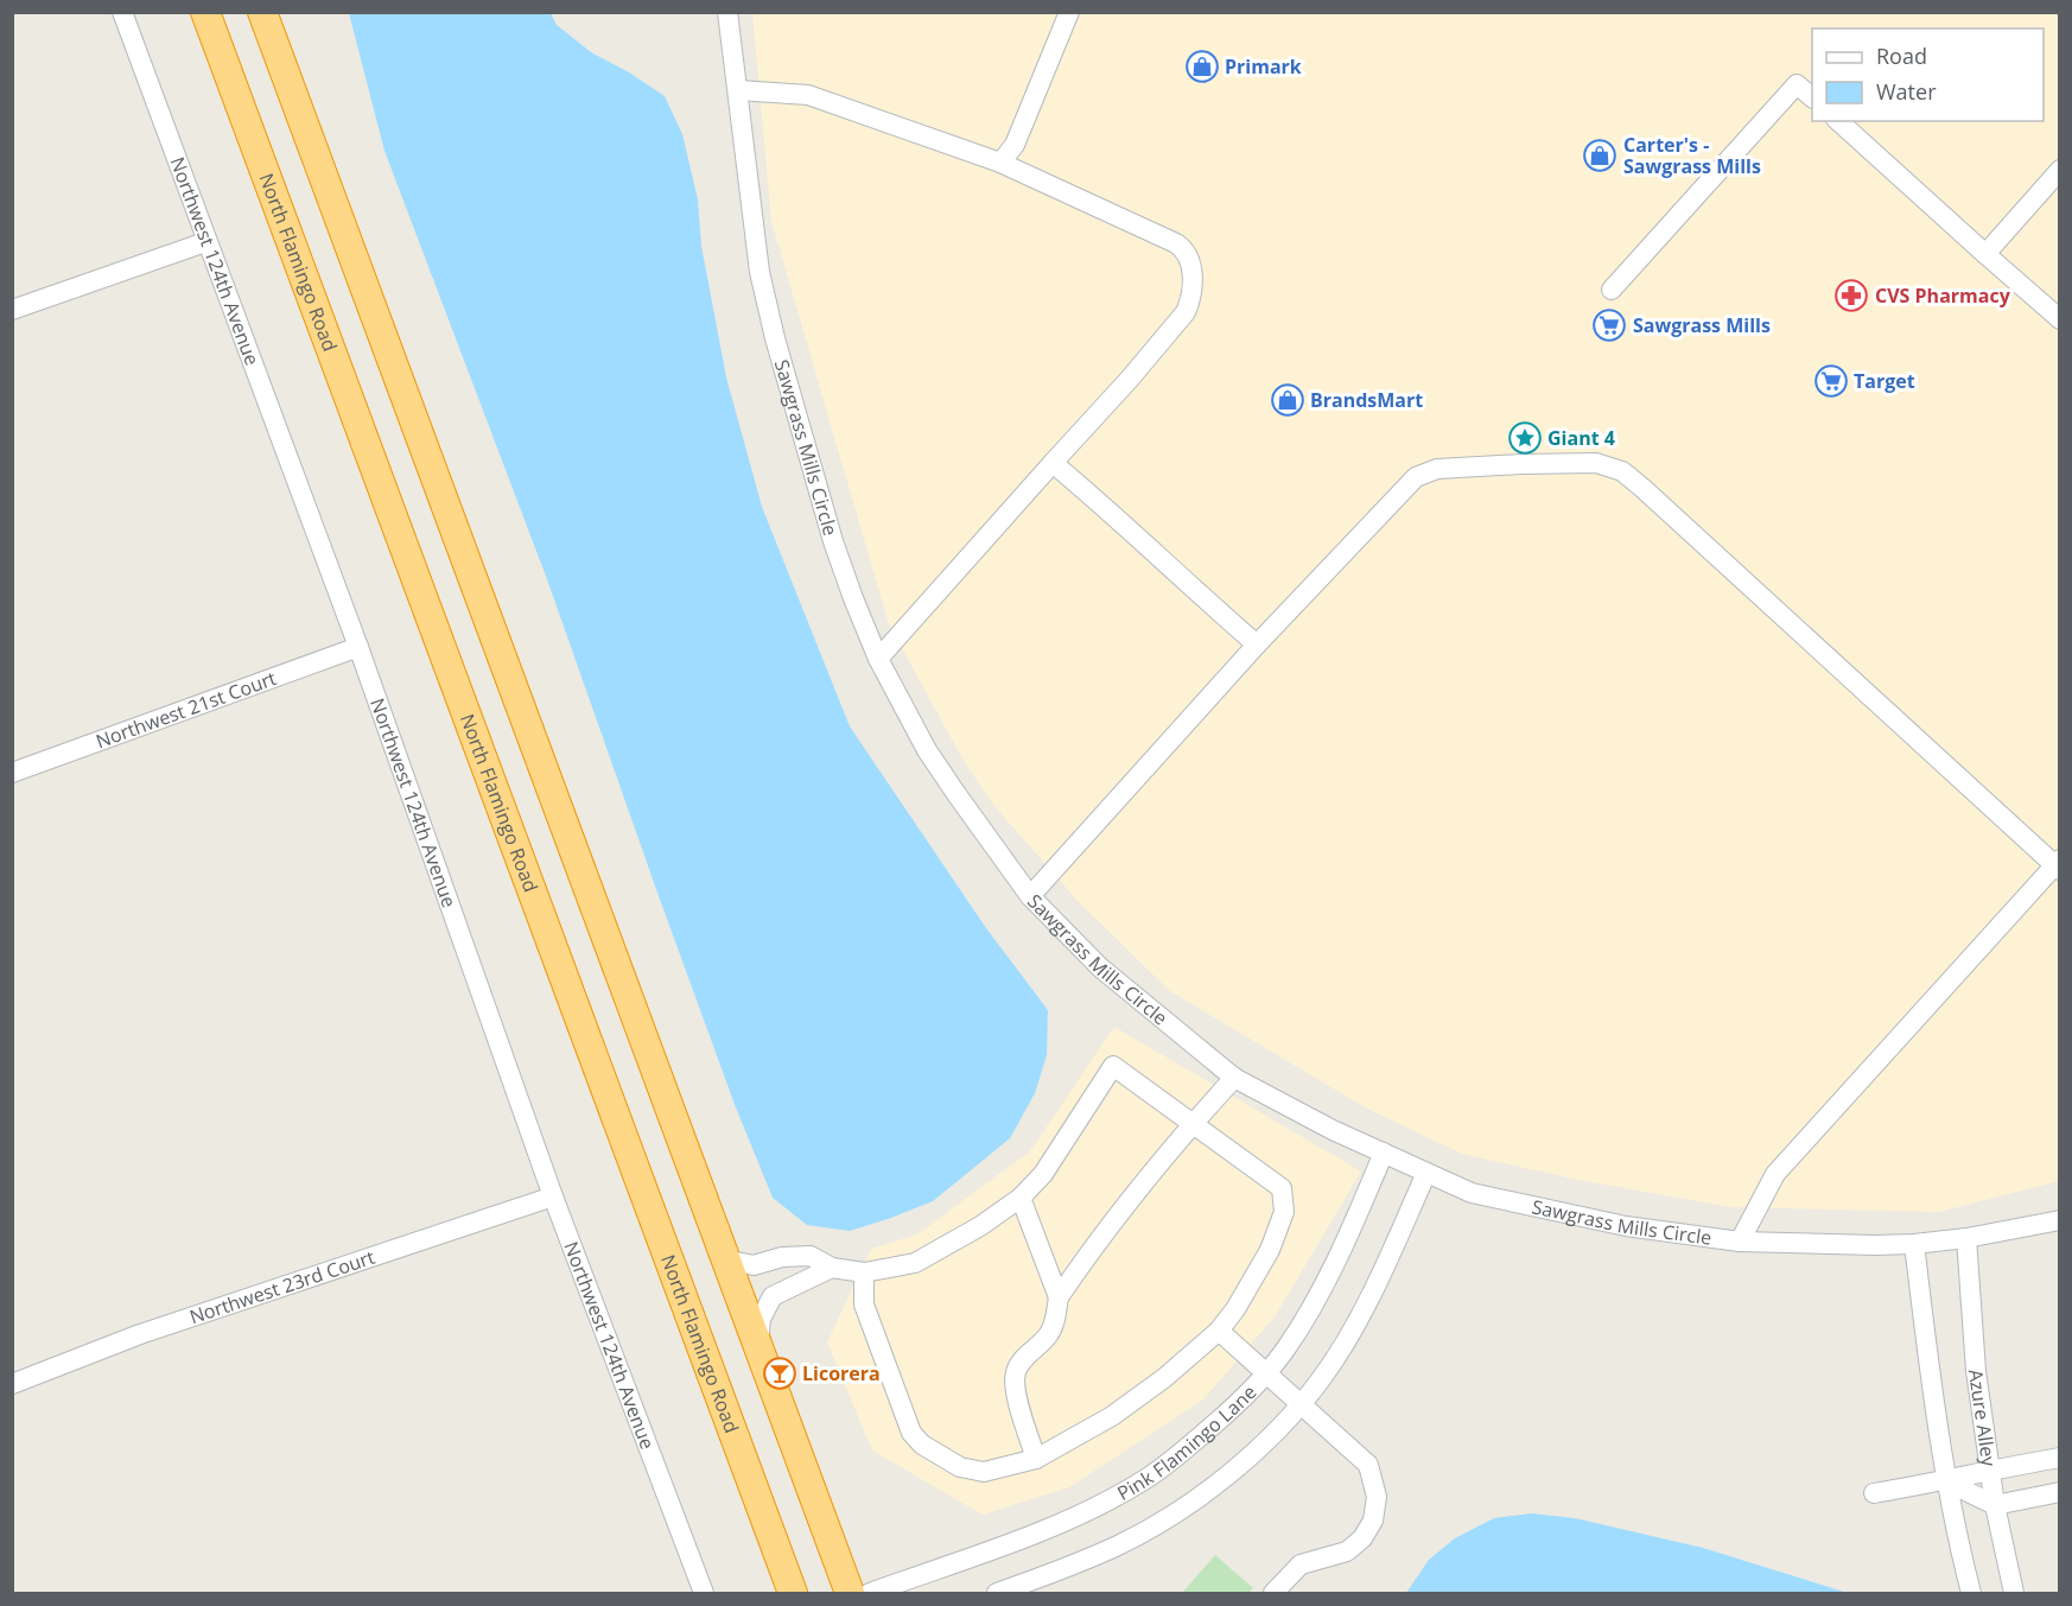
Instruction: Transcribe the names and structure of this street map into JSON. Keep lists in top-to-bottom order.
{
  "streets": {
    "highway": ["North Flamingo Road"],
    "street": [
      "Northwest 124th Avenue",
      "Sawgrass Mills Circle",
      "Northwest 21st Court",
      "Northwest 23rd Court",
      "Azure Alley",
      "Pink Flamingo Lane"
    ]
  },
  "crossings": [
    ["Northwest 124th Avenue", "Northwest 21st Court"],
    ["Northwest 124th Avenue", "Northwest 23rd Court"],
    ["Sawgrass Mills Circle", "Azure Alley"],
    ["Sawgrass Mills Circle", "Pink Flamingo Lane"]
  ],
  "places": {
    "shop": ["Primark", "Carter's - Sawgrass Mills", "BrandsMart"],
    "pharmacy": ["CVS Pharmacy"],
    "supermarket": ["Sawgrass Mills", "Target"],
    "place": ["Giant 4"],
    "bar": ["Licorera"]
  },
  "legend": ["Road", "Water"]
}
